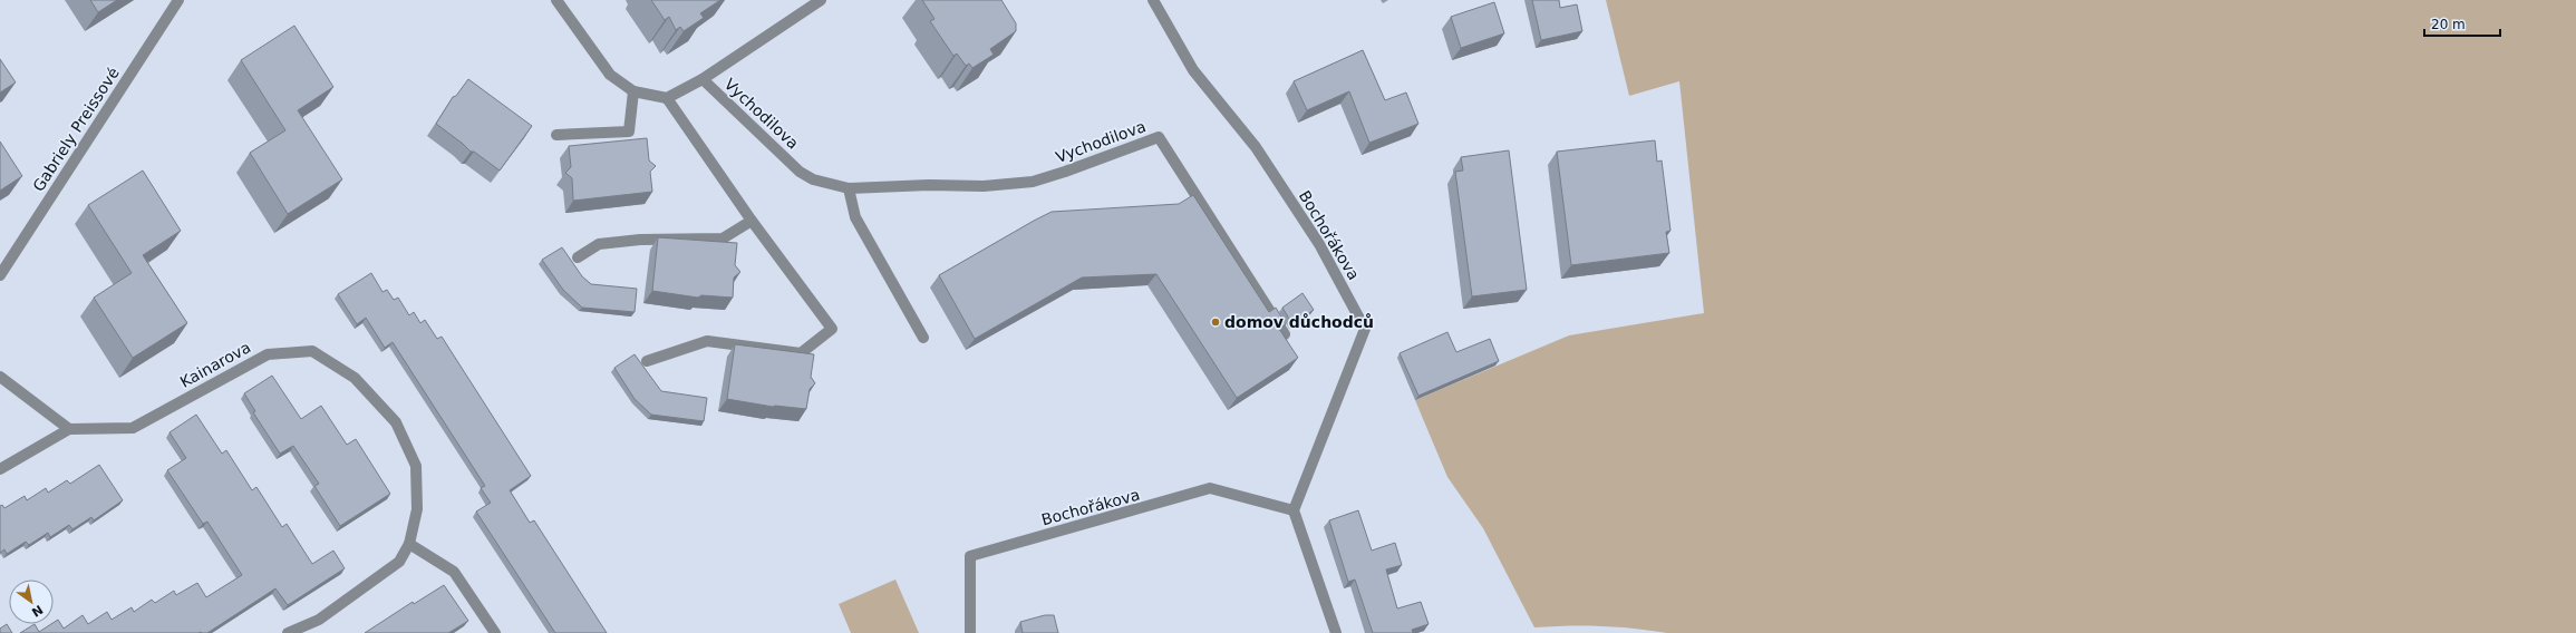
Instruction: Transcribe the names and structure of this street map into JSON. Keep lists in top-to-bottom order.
{
  "streets": {
    "street": [
      "Vychodilova",
      "Gabriely Preissové",
      "Bochořákova",
      "Kainarova"
    ]
  },
  "places": ["domov důchodců"],
  "scale_bar": "20 m",
  "north": "bottom right"
}
